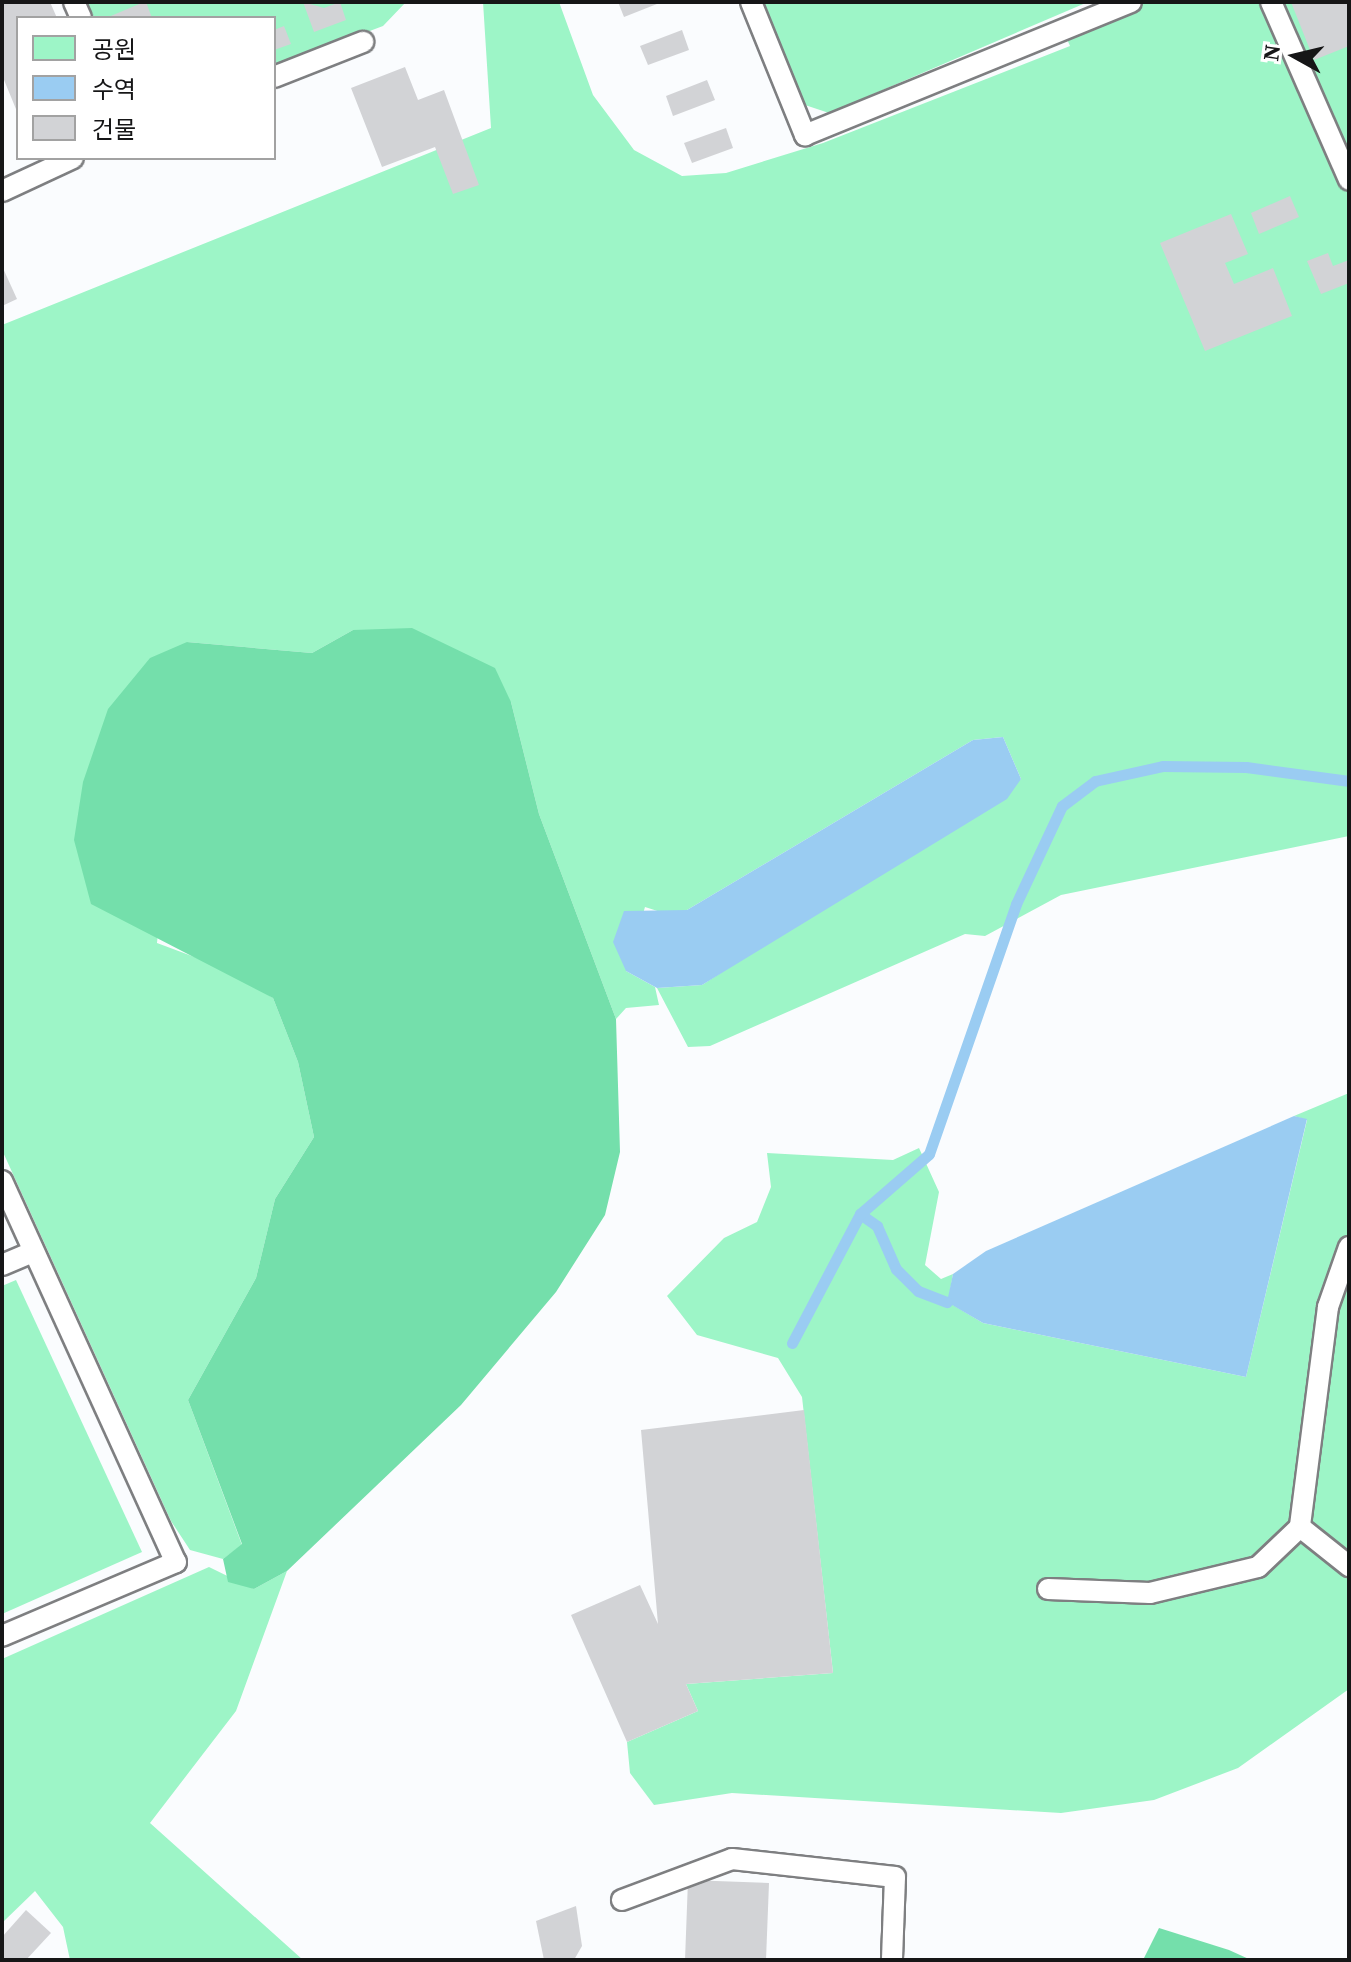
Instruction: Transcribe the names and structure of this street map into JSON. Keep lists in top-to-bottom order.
{
  "legend": ["공원", "수역", "건물"],
  "north": "left"
}
